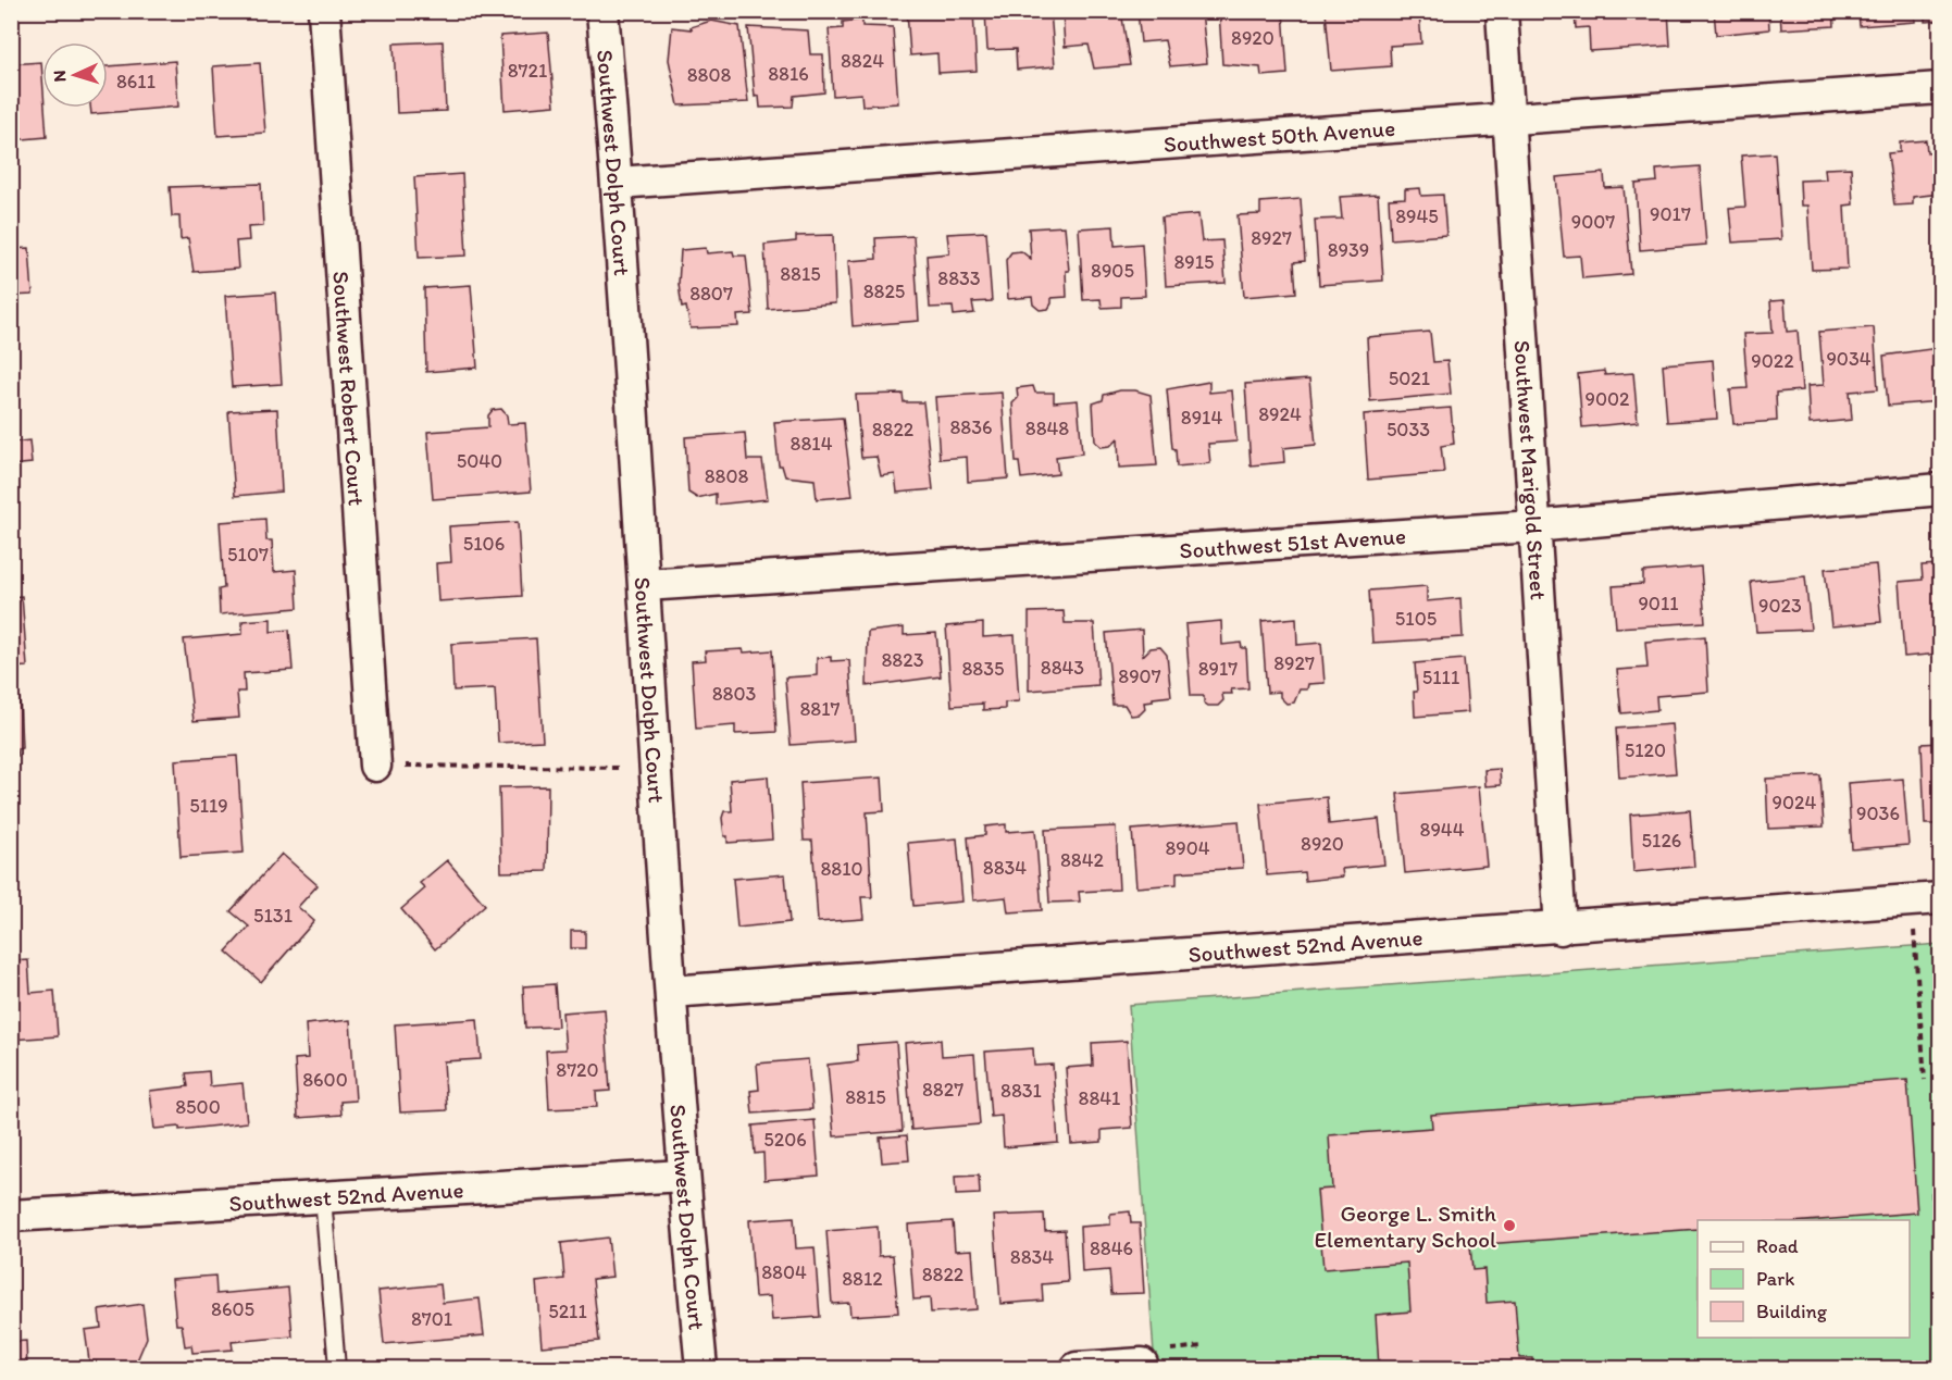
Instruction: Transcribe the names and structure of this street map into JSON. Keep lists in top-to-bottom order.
{
  "streets": {
    "street": [
      "Southwest 50th Avenue",
      "Southwest Dolph Court",
      "Southwest Robert Court",
      "Southwest Marigold Street",
      "Southwest 51st Avenue",
      "Southwest 52nd Avenue"
    ]
  },
  "crossings": [
    ["Southwest 50th Avenue", "Southwest Dolph Court"],
    ["Southwest 50th Avenue", "Southwest Marigold Street"],
    ["Southwest Dolph Court", "Southwest 51st Avenue"],
    ["Southwest Dolph Court", "Southwest 52nd Avenue"],
    ["Southwest Marigold Street", "Southwest 51st Avenue"],
    ["Southwest Marigold Street", "Southwest 52nd Avenue"]
  ],
  "places": ["George L. Smith Elementary School"],
  "house_numbers": [
    "8920",
    "8824",
    "8721",
    "8816",
    "8808",
    "8611",
    "9017",
    "8945",
    "9007",
    "8927",
    "8939",
    "8915",
    "8905",
    "8815",
    "8833",
    "8825",
    "8807",
    "9034",
    "9022",
    "5021",
    "9002",
    "8924",
    "8914",
    "8836",
    "8848",
    "8822",
    "5033",
    "8814",
    "5040",
    "8808",
    "5106",
    "5107",
    "9011",
    "9023",
    "5105",
    "8823",
    "8927",
    "8843",
    "8835",
    "8917",
    "8907",
    "5111",
    "8803",
    "8817",
    "5120",
    "9024",
    "5119",
    "9036",
    "8944",
    "5126",
    "8920",
    "8904",
    "8842",
    "8834",
    "8810",
    "5131",
    "8720",
    "8600",
    "8827",
    "8831",
    "8815",
    "8841",
    "8500",
    "5206",
    "8846",
    "8834",
    "8804",
    "8822",
    "8812",
    "8605",
    "5211",
    "8701"
  ],
  "legend": ["Road", "Park", "Building"],
  "north": "left"
}
